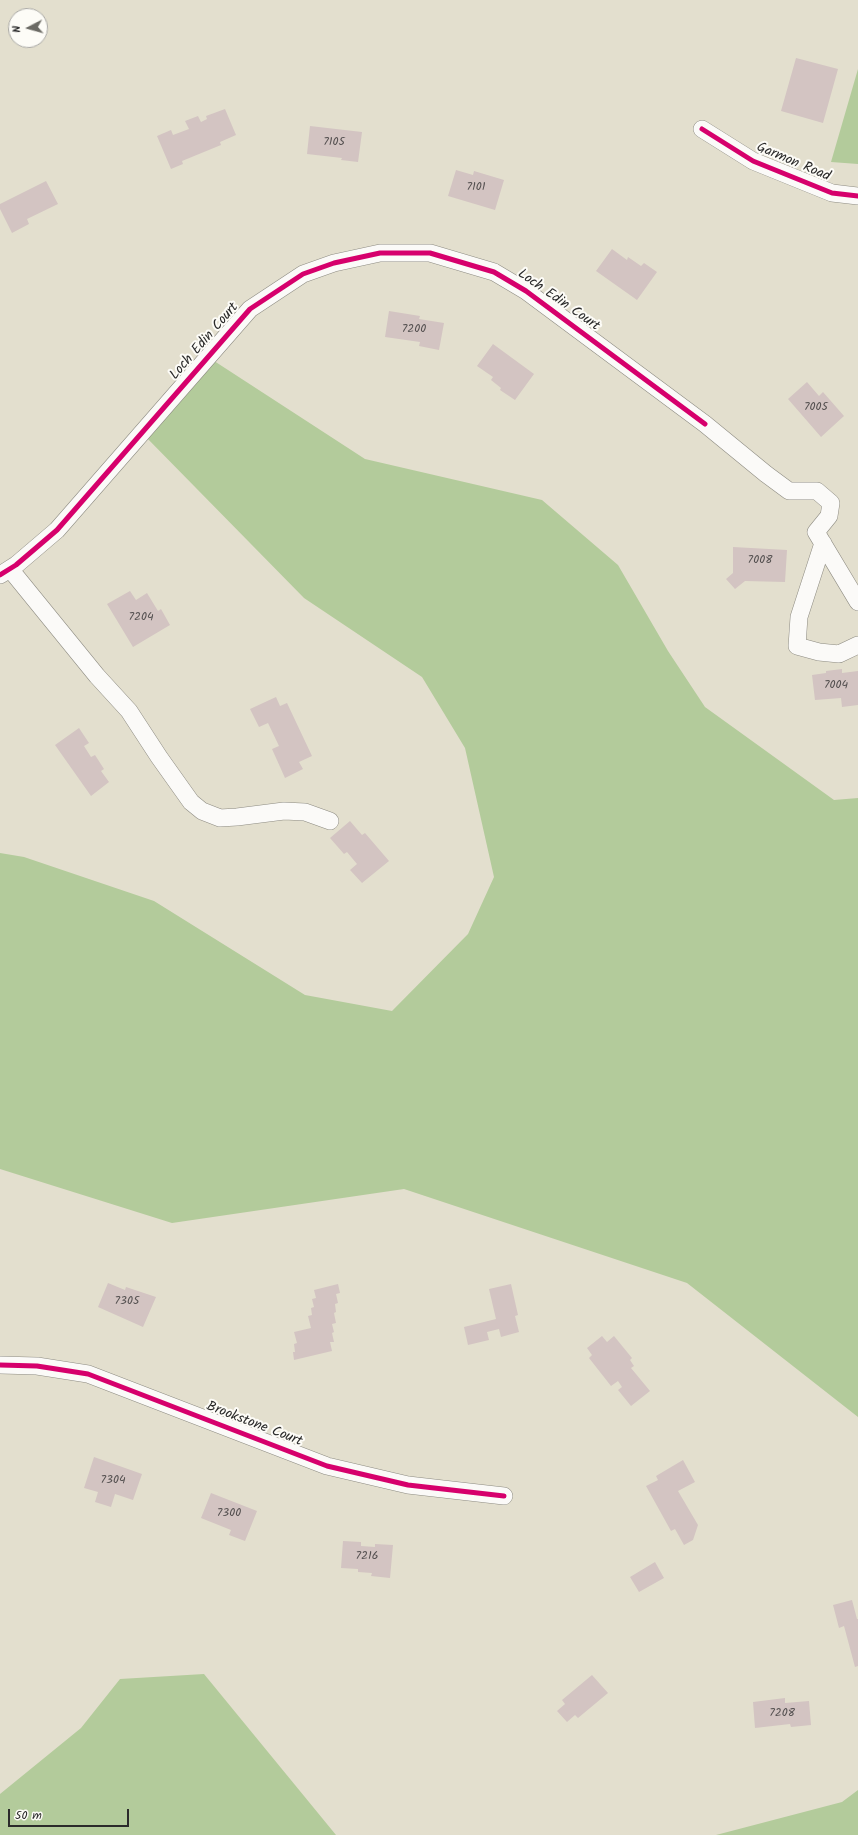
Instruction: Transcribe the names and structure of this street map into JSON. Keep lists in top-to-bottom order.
{
  "streets": {
    "street": ["Garmon Road", "Loch Edin Court", "Brookstone Court"]
  },
  "house_numbers": [
    "7105",
    "7101",
    "7200",
    "7005",
    "7008",
    "7204",
    "7004",
    "7305",
    "7304",
    "7300",
    "7216",
    "7208"
  ],
  "scale_bar": "50 m",
  "north": "left"
}
